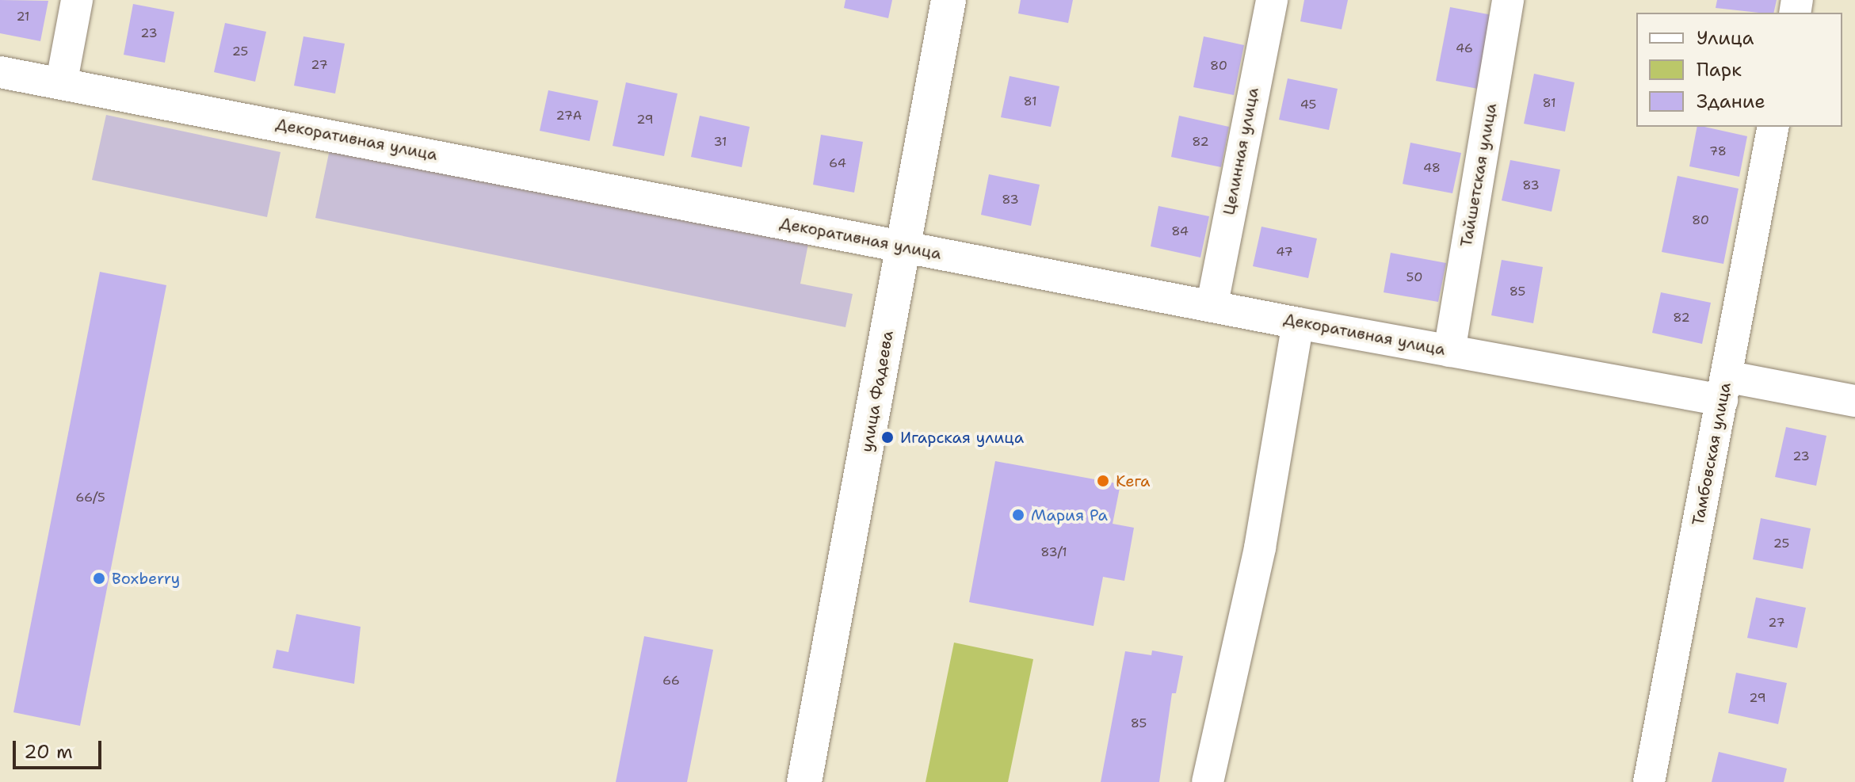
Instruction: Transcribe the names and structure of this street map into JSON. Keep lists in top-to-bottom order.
{
  "streets": {
    "street": [
      "Декоративная улица",
      "Целинная улица",
      "Тайшетская улица",
      "улица Фадеева",
      "Тамбовская улица"
    ]
  },
  "crossings": [
    ["Декоративная улица", "Целинная улица"],
    ["Декоративная улица", "Тайшетская улица"],
    ["Декоративная улица", "улица Фадеева"],
    ["Декоративная улица", "Тамбовская улица"]
  ],
  "places": [
    "Игарская улица",
    "Кега",
    "Мария Ра",
    "Boxberry"
  ],
  "house_numbers": [
    "21",
    "23",
    "46",
    "25",
    "27",
    "80",
    "81",
    "81",
    "45",
    "27А",
    "29",
    "31",
    "82",
    "78",
    "64",
    "48",
    "83",
    "83",
    "80",
    "84",
    "47",
    "50",
    "85",
    "82",
    "23",
    "66/5",
    "25",
    "83/1",
    "27",
    "66",
    "29",
    "85"
  ],
  "legend": ["Улица", "Парк", "Здание"],
  "scale_bar": "20 m"
}
